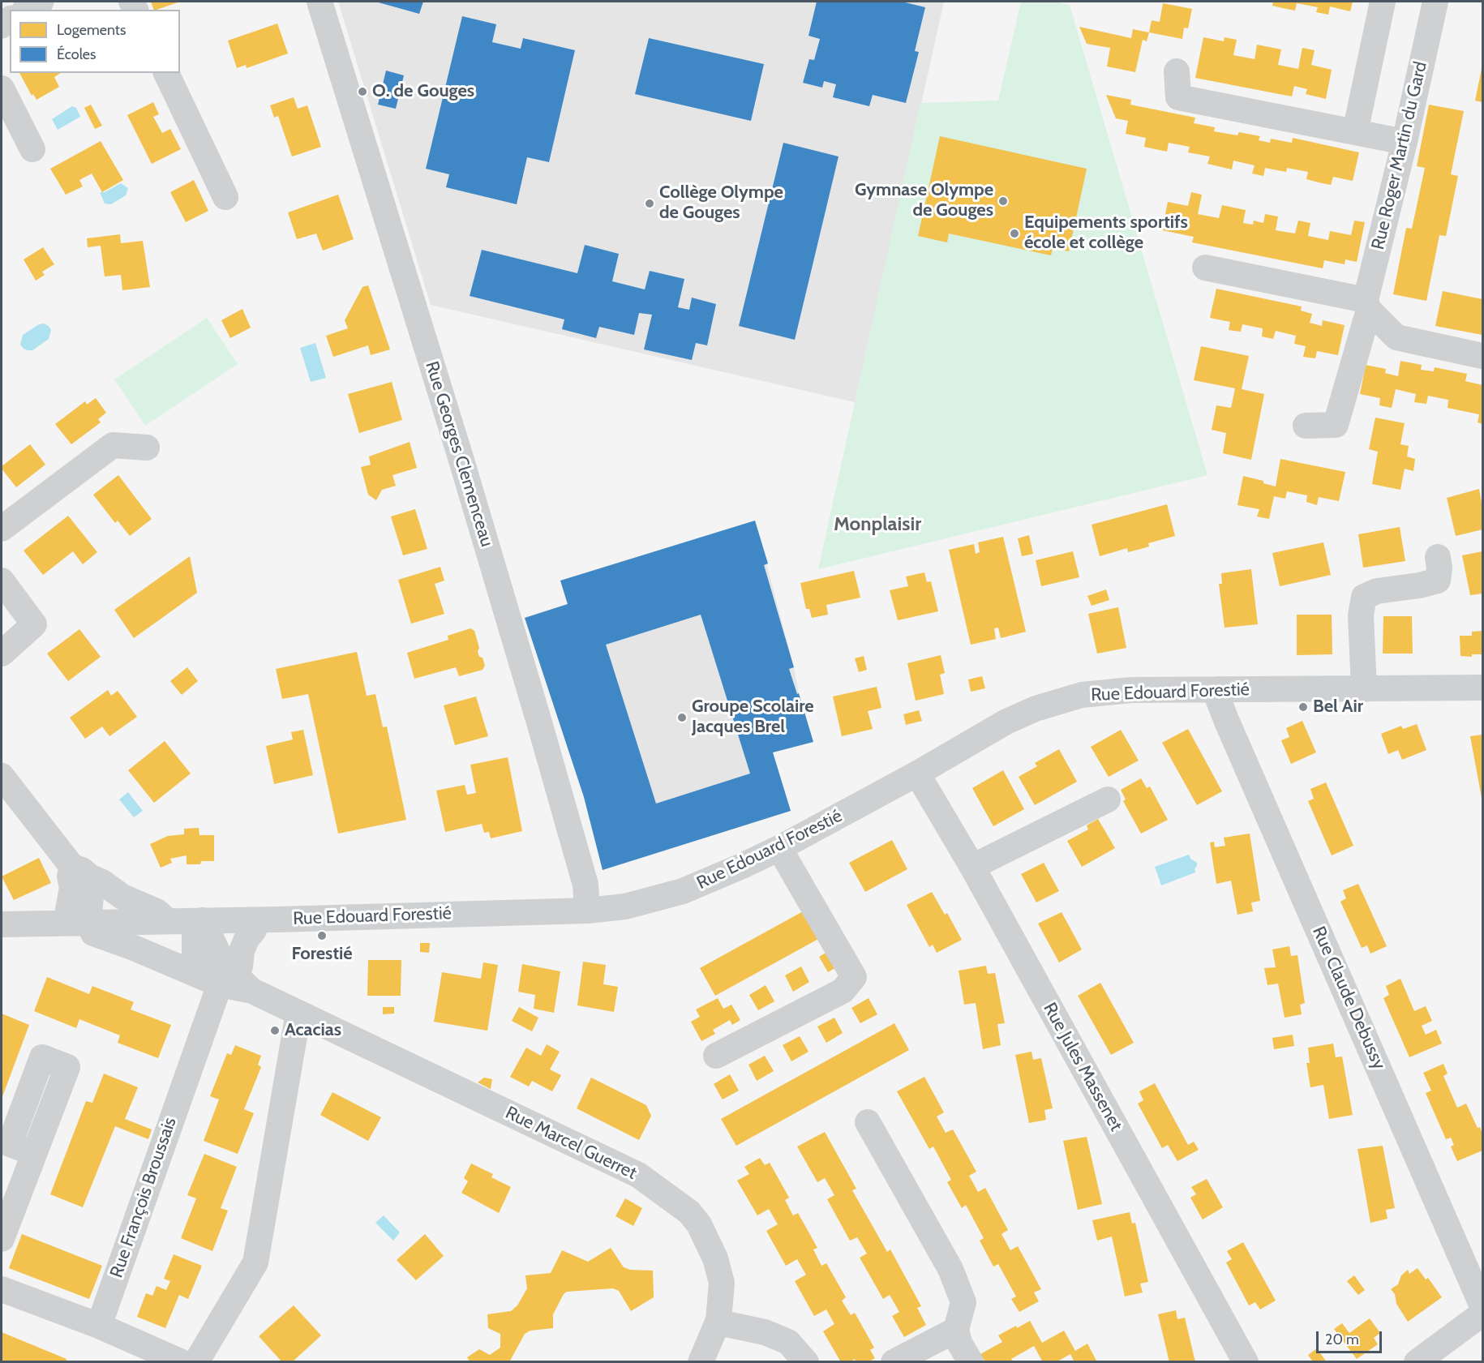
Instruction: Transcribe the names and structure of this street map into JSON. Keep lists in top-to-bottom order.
{
  "streets": {
    "street": [
      "Rue Roger Martin du Gard",
      "Rue Georges Clemenceau",
      "Rue Edouard Forestié",
      "Rue Claude Debussy",
      "Rue Jules Massenet",
      "Rue Marcel Guerret",
      "Rue François Broussais"
    ]
  },
  "crossings": [
    ["Rue Georges Clemenceau", "Rue Edouard Forestié"],
    ["Rue Edouard Forestié", "Rue Claude Debussy"],
    ["Rue Edouard Forestié", "Rue Jules Massenet"],
    ["Rue Edouard Forestié", "Rue Marcel Guerret"],
    ["Rue Marcel Guerret", "Rue François Broussais"]
  ],
  "districts": ["Monplaisir"],
  "places": [
    "O. de Gouges",
    "Gymnase Olympe de Gouges",
    "Collège Olympe de Gouges",
    "Equipements sportifs école et collège",
    "Bel Air",
    "Groupe Scolaire Jacques Brel",
    "Forestié",
    "Acacias"
  ],
  "legend": ["Logements", "Écoles"],
  "scale_bar": "20 m"
}
